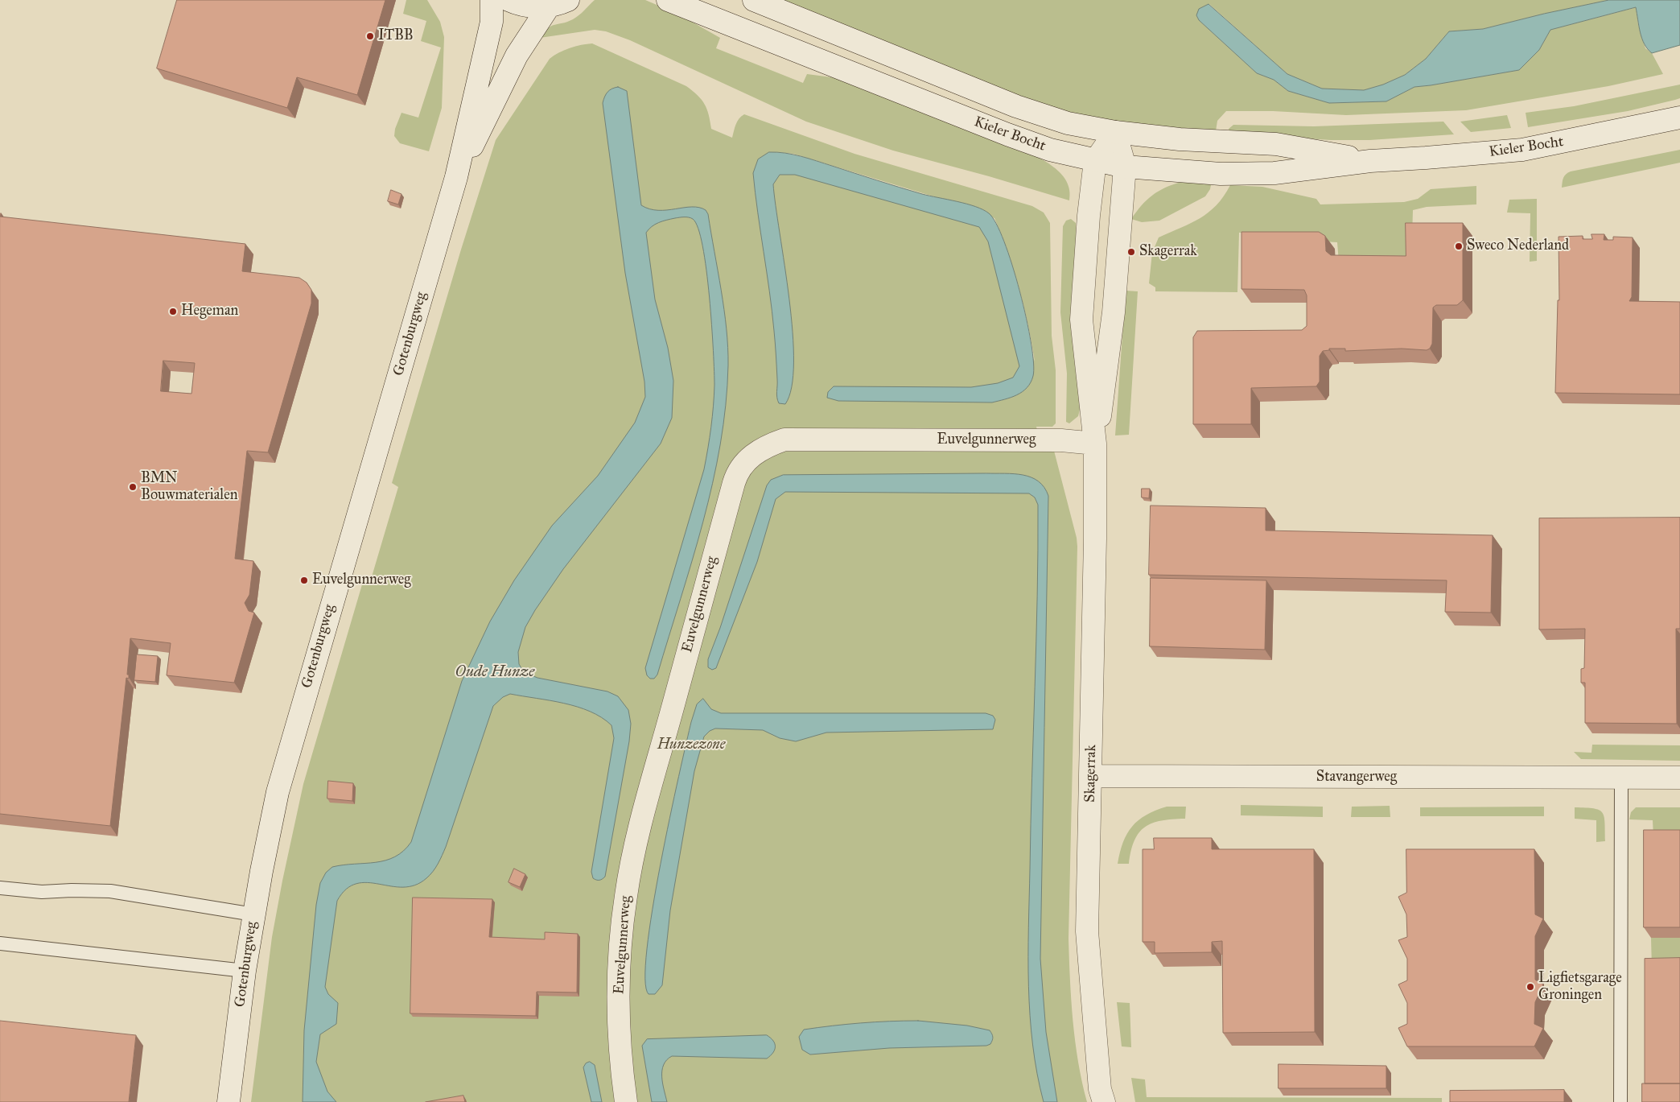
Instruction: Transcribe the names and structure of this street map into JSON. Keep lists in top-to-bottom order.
{
  "streets": {
    "street": [
      "Kieler Bocht",
      "Gotenburgweg",
      "Euvelgunnerweg",
      "Skagerrak",
      "Stavangerweg"
    ]
  },
  "crossings": [
    ["Kieler Bocht", "Skagerrak"],
    ["Euvelgunnerweg", "Skagerrak"],
    ["Skagerrak", "Stavangerweg"]
  ],
  "water": ["Oude Hunze"],
  "parks": ["Hunzezone"],
  "places": [
    "ITBB",
    "Sweco Nederland",
    "Skagerrak",
    "Hegeman",
    "BMN Bouwmaterialen",
    "Euvelgunnerweg",
    "Ligfietsgarage Groningen"
  ]
}
